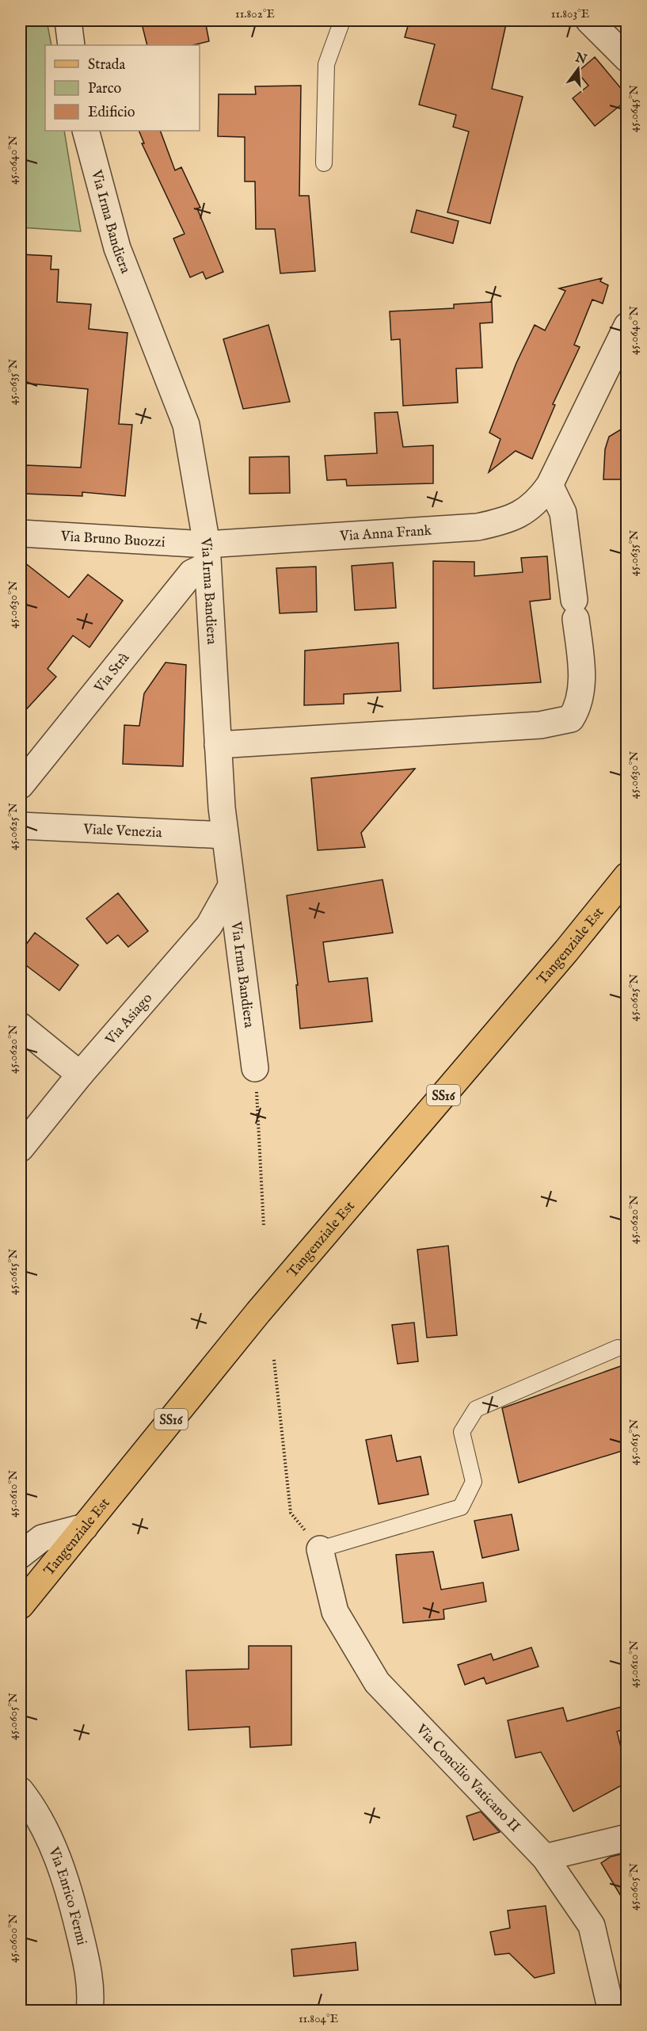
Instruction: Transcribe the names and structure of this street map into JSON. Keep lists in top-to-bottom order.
{
  "streets": {
    "main road": ["Tangenziale Est", "SS16"],
    "street": [
      "Via Irma Bandiera",
      "Via Anna Frank",
      "Via Bruno Buozzi",
      "Via Strà",
      "Viale Venezia",
      "Via Asiago",
      "Via Concilio Vaticano II",
      "Via Enrico Fermi"
    ]
  },
  "crossings": [
    ["Via Irma Bandiera", "Via Anna Frank"],
    ["Via Irma Bandiera", "Via Bruno Buozzi"],
    ["Via Irma Bandiera", "Via Strà"],
    ["Via Irma Bandiera", "Viale Venezia"],
    ["Via Irma Bandiera", "Via Asiago"],
    ["Via Anna Frank", "Via Bruno Buozzi"],
    ["Via Anna Frank", "Via Strà"],
    ["Via Bruno Buozzi", "Via Strà"]
  ],
  "legend": ["Strada", "Parco", "Edificio"],
  "north": "top",
  "coordinates": [
    "11.802°E",
    "11.803°E",
    "45.0645°N",
    "45.0640°N",
    "45.0635°N",
    "45.0630°N",
    "45.0625°N",
    "45.0620°N",
    "45.0615°N",
    "45.0610°N",
    "45.0605°N",
    "45.0600°N",
    "11.804°E"
  ]
}
